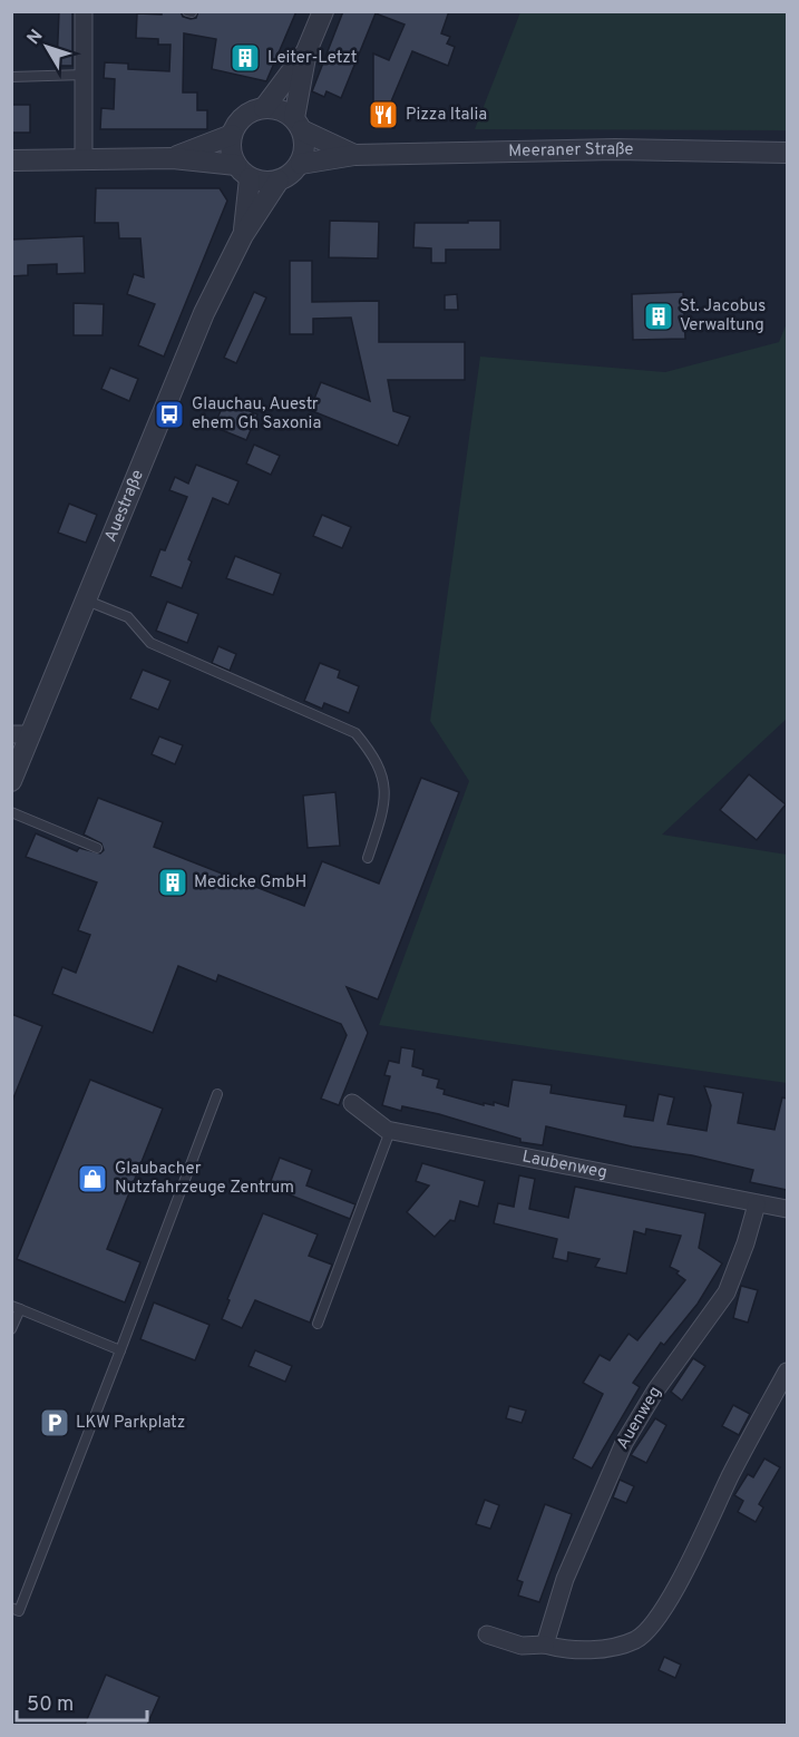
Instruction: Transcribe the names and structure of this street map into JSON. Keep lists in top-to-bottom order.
{
  "streets": {
    "street": [
      "Meeraner Straße",
      "Auestraße",
      "Laubenweg",
      "Auenweg"
    ]
  },
  "crossings": [
    ["Meeraner Straße", "Auestraße"],
    ["Laubenweg", "Auenweg"]
  ],
  "places": {
    "building": ["Leiter-Letzt", "St. Jacobus Verwaltung", "Medicke GmbH"],
    "restaurant": ["Pizza Italia"],
    "bus stop": ["Glauchau, Auestr ehem Gh Saxonia"],
    "shop": ["Glaubacher Nutzfahrzeuge Zentrum"],
    "parking": ["LKW Parkplatz"]
  },
  "scale_bar": "50 m",
  "north": "top left"
}
